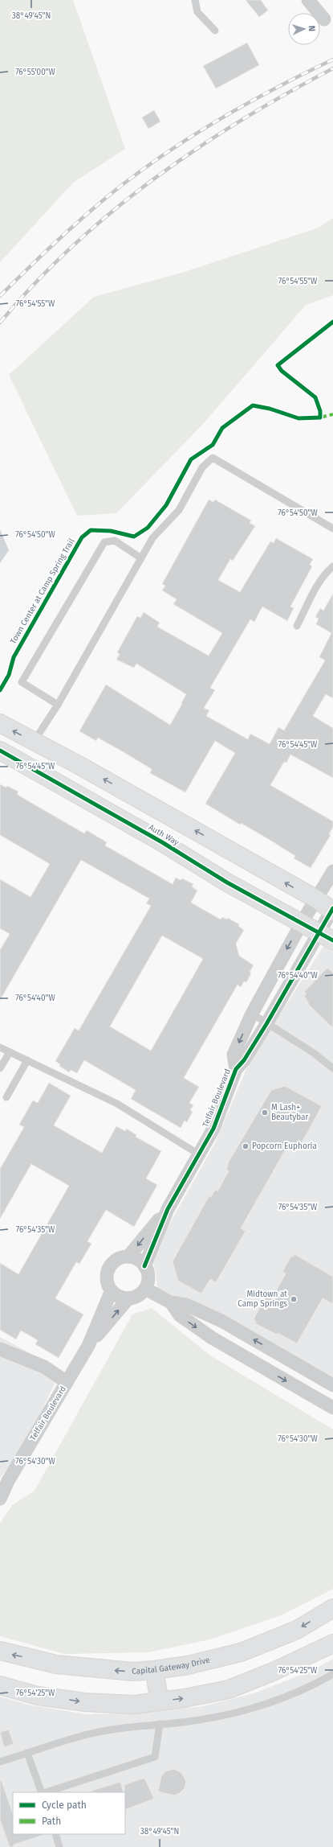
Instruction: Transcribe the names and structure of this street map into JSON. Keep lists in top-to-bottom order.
{
  "streets": {
    "street": ["Auth Way", "Telfair Boulevard", "Capital Gateway Drive"],
    "cycle path": ["Town Center at Camp Spring Trail"]
  },
  "crossings": [
    ["Auth Way", "Telfair Boulevard"]
  ],
  "places": ["M Lash+ Beautybar", "Popcorn Euphoria", "Midtown at Camp Springs"],
  "legend": ["Cycle path", "Path"],
  "north": "right",
  "coordinates": [
    "38°49'45\"N",
    "76°55'00\"W",
    "76°54'55\"W",
    "76°54'50\"W",
    "76°54'45\"W",
    "76°54'40\"W",
    "76°54'35\"W",
    "76°54'30\"W",
    "76°54'25\"W"
  ]
}
